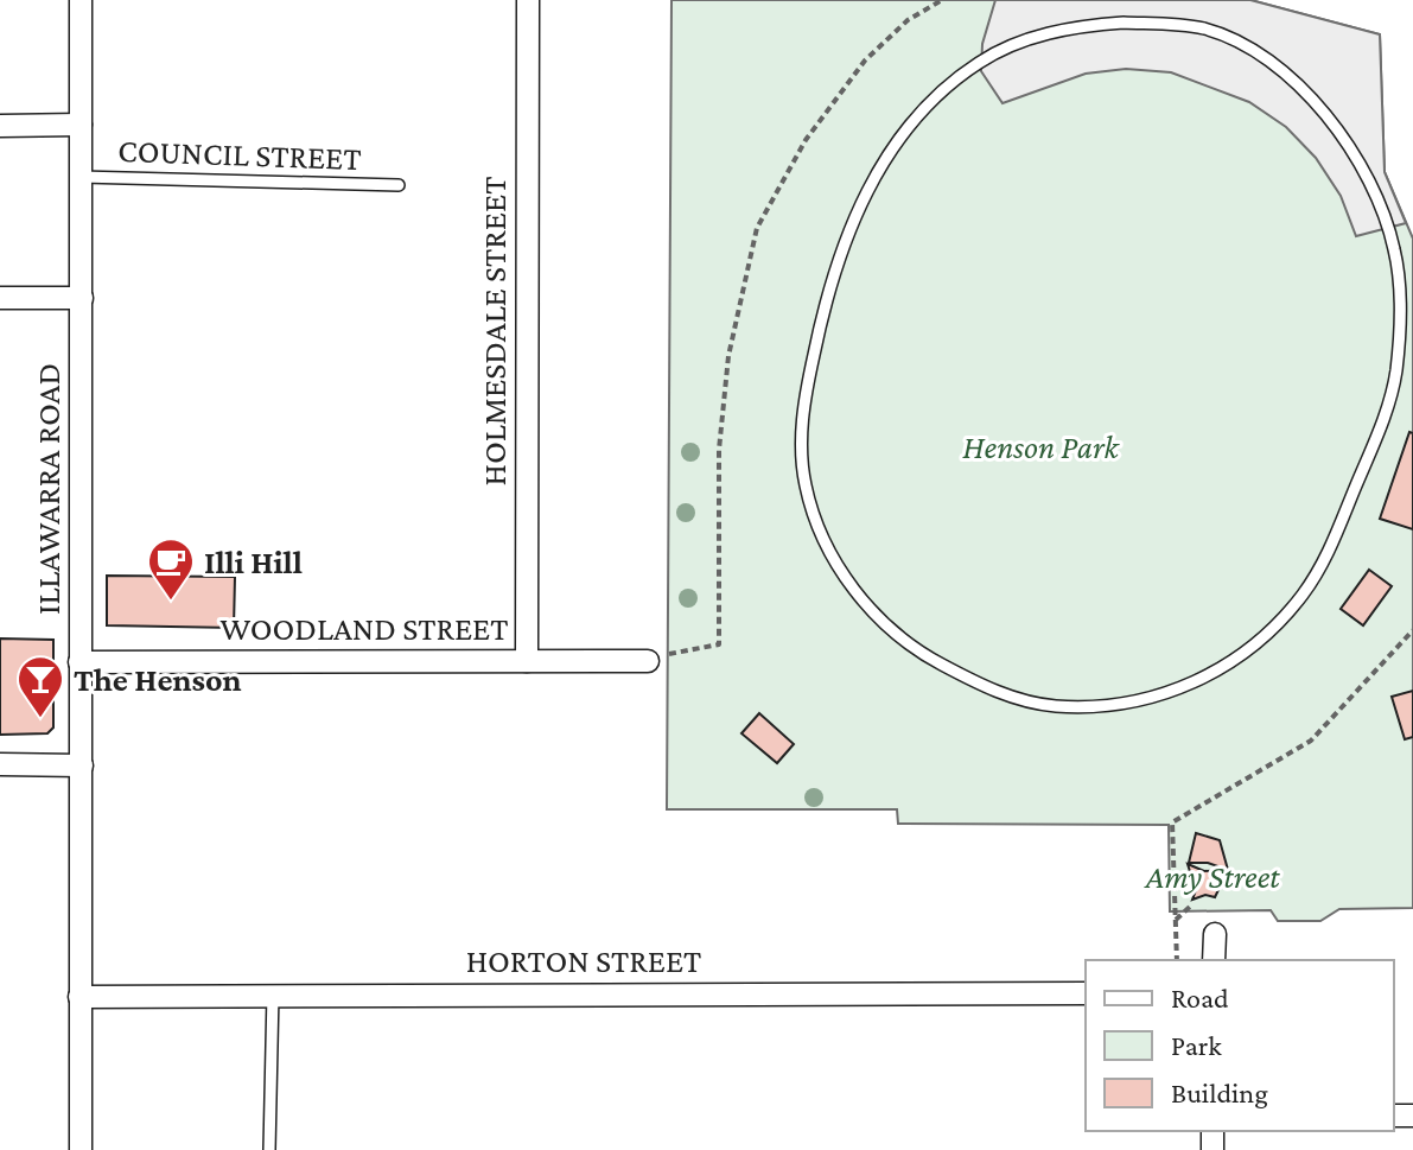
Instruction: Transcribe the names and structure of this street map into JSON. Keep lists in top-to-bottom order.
{
  "streets": {
    "street": [
      "HOLMESDALE STREET",
      "ILLAWARRA ROAD",
      "WOODLAND STREET",
      "HORTON STREET"
    ],
    "lane": ["COUNCIL STREET"]
  },
  "crossings": [
    ["COUNCIL STREET", "ILLAWARRA ROAD"],
    ["HOLMESDALE STREET", "WOODLAND STREET"],
    ["ILLAWARRA ROAD", "WOODLAND STREET"],
    ["ILLAWARRA ROAD", "HORTON STREET"]
  ],
  "parks": ["Henson Park", "Amy Street"],
  "places": {
    "cafe": ["Illi Hill"],
    "bar": ["The Henson"]
  },
  "legend": ["Road", "Park", "Building"]
}
